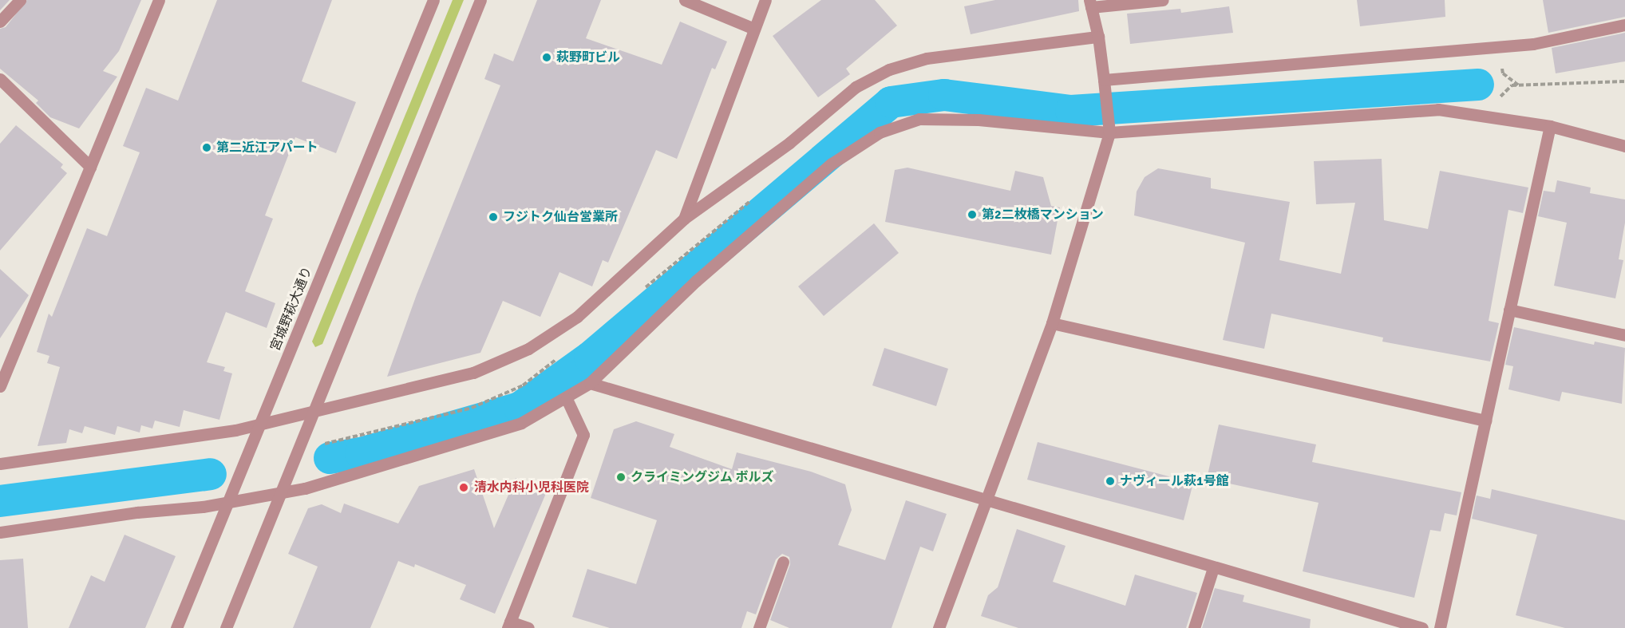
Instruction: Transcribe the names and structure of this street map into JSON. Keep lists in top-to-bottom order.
{
  "streets": {
    "street": ["宮城野萩大通り"]
  },
  "places": [
    "萩野町ビル",
    "第二近江アパート",
    "第2二枚橋マンション",
    "フジトク仙台営業所",
    "クライミングジム ボルズ",
    "ナヴィール萩1号館",
    "清水内科小児科医院"
  ]
}
